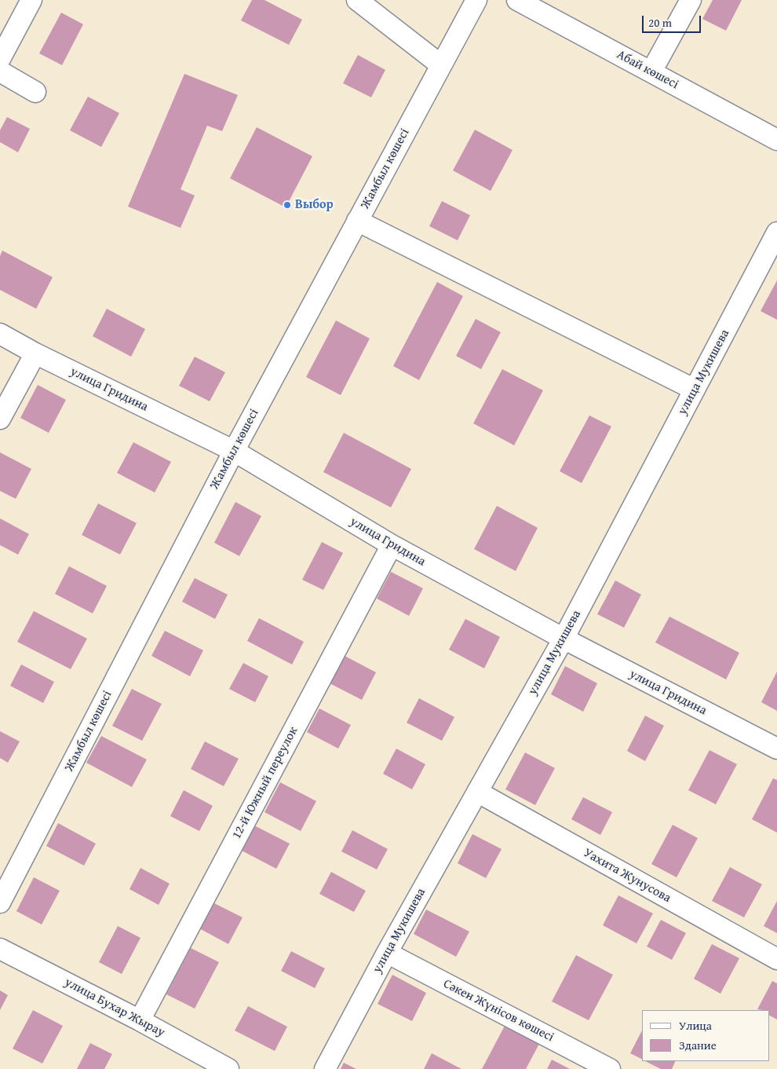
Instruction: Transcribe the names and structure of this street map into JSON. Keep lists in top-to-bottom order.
{
  "streets": {
    "street": [
      "Абай көшесі",
      "Жамбыл көшесі",
      "улица Мукишева",
      "улица Гридина",
      "12-й Южный переулок",
      "Уахита Жунусова",
      "улица Бухар Жырау",
      "Сәкен Жүнісов көшесі"
    ]
  },
  "crossings": [
    ["Жамбыл көшесі", "улица Гридина"],
    ["улица Мукишева", "улица Гридина"],
    ["улица Мукишева", "Уахита Жунусова"],
    ["улица Мукишева", "Сәкен Жүнісов көшесі"],
    ["улица Гридина", "12-й Южный переулок"],
    ["12-й Южный переулок", "улица Бухар Жырау"]
  ],
  "places": ["Выбор"],
  "legend": ["Улица", "Здание"],
  "scale_bar": "20 m"
}
